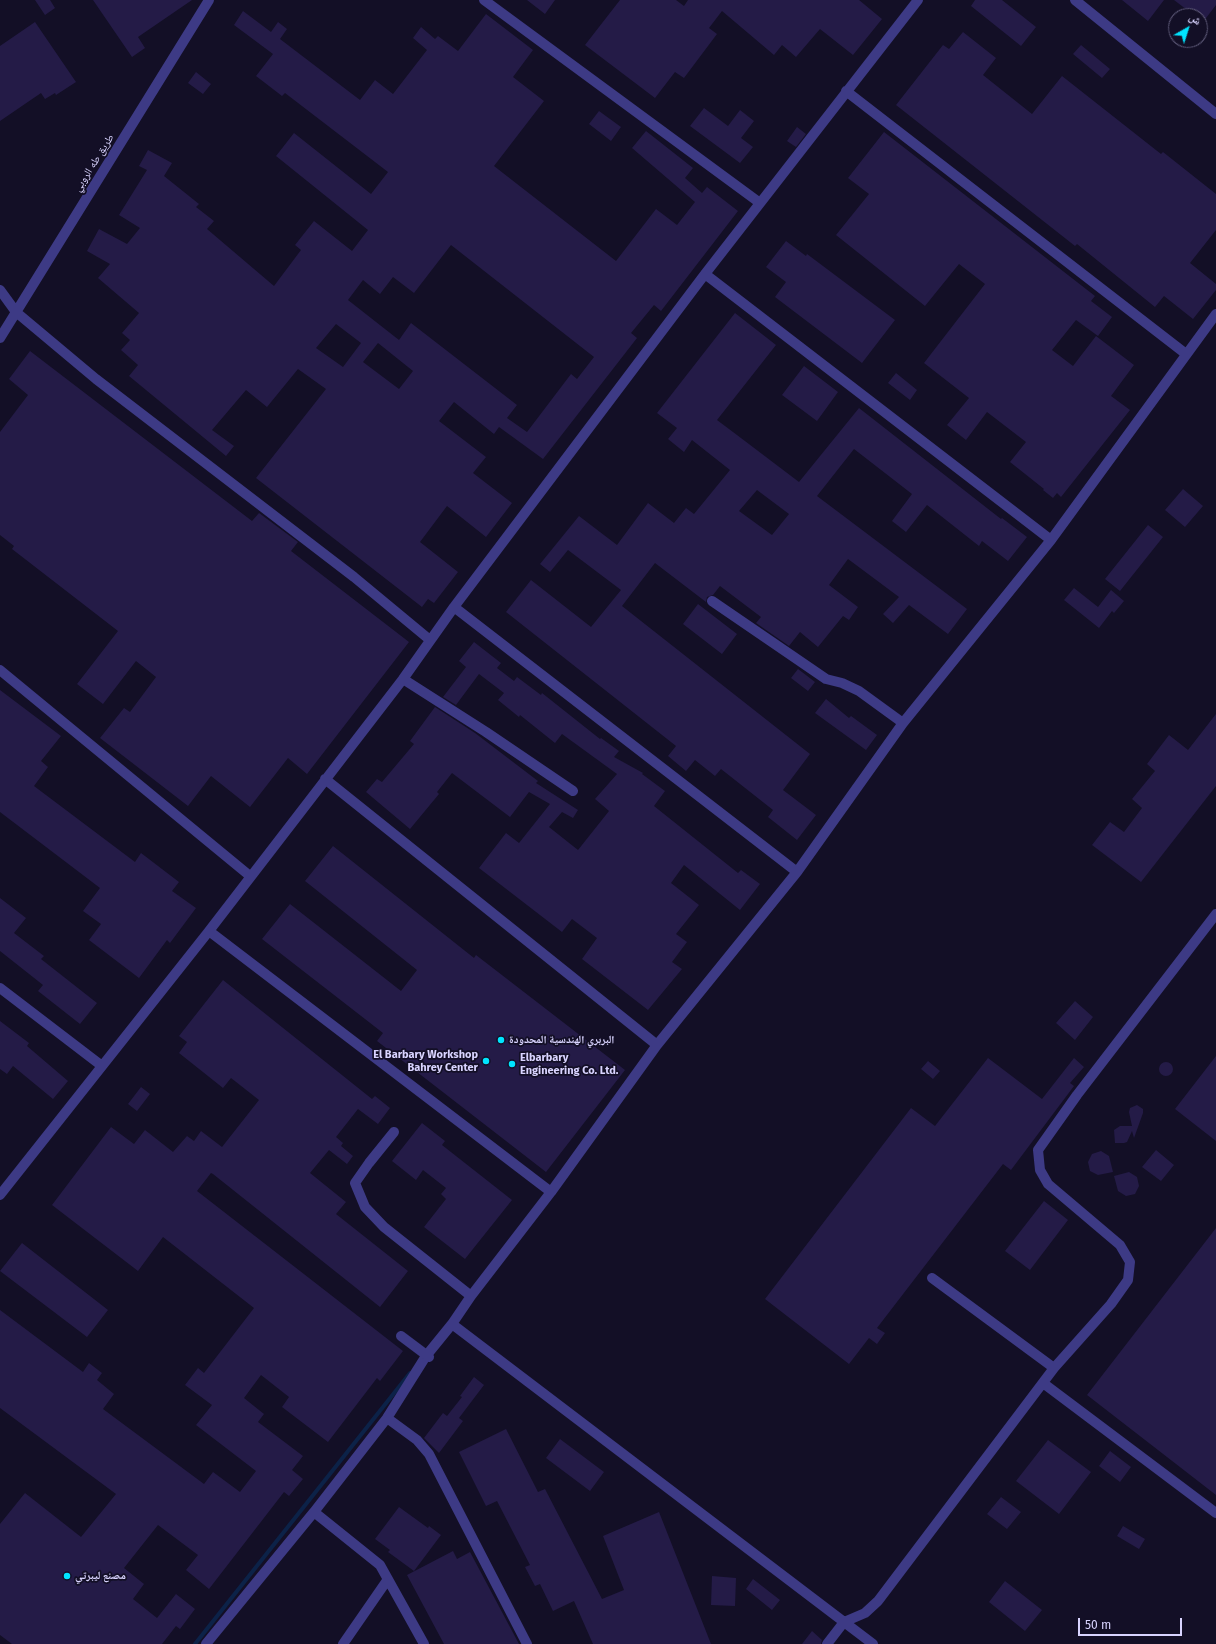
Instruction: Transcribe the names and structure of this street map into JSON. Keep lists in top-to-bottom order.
{
  "streets": {
    "street": ["طريق طه الروبي"]
  },
  "places": [
    "البربري الهندسية المحدودة",
    "El Barbary Workshop Bahrey Center",
    "Elbarbary Engineering Co. Ltd.",
    "مصنع ليبرتي"
  ],
  "scale_bar": "50 m",
  "north": "top right"
}
